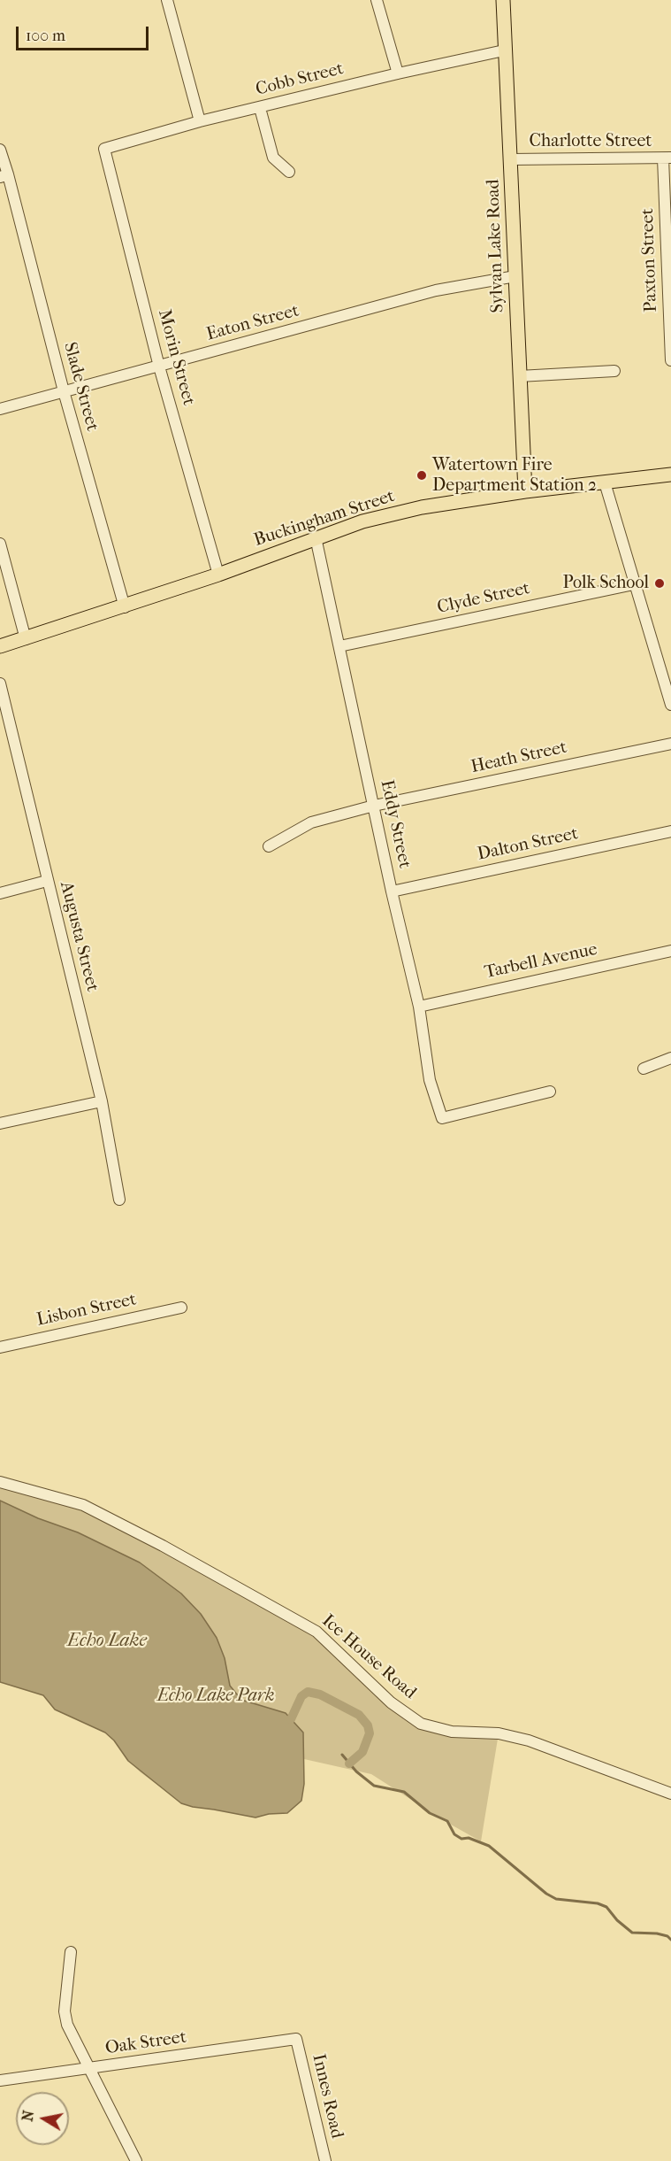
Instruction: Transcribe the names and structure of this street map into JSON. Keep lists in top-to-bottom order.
{
  "streets": {
    "main road": ["Sylvan Lake Road", "Buckingham Street"],
    "street": [
      "Cobb Street",
      "Charlotte Street",
      "Paxton Street",
      "Eaton Street",
      "Morin Street",
      "Slade Street",
      "Clyde Street",
      "Heath Street",
      "Eddy Street",
      "Dalton Street",
      "Augusta Street",
      "Tarbell Avenue",
      "Lisbon Street",
      "Ice House Road",
      "Oak Street",
      "Innes Road"
    ]
  },
  "crossings": [
    ["Cobb Street", "Sylvan Lake Road"],
    ["Cobb Street", "Morin Street"],
    ["Charlotte Street", "Sylvan Lake Road"],
    ["Charlotte Street", "Paxton Street"],
    ["Sylvan Lake Road", "Eaton Street"],
    ["Sylvan Lake Road", "Buckingham Street"],
    ["Eaton Street", "Morin Street"],
    ["Eaton Street", "Slade Street"],
    ["Morin Street", "Buckingham Street"],
    ["Slade Street", "Buckingham Street"],
    ["Buckingham Street", "Eddy Street"],
    ["Clyde Street", "Eddy Street"],
    ["Heath Street", "Eddy Street"],
    ["Eddy Street", "Dalton Street"],
    ["Eddy Street", "Tarbell Avenue"],
    ["Oak Street", "Innes Road"]
  ],
  "water": ["Echo Lake"],
  "parks": ["Echo Lake Park"],
  "places": ["Watertown Fire Department Station 2", "Polk School"],
  "scale_bar": "100 m",
  "north": "left"
}
